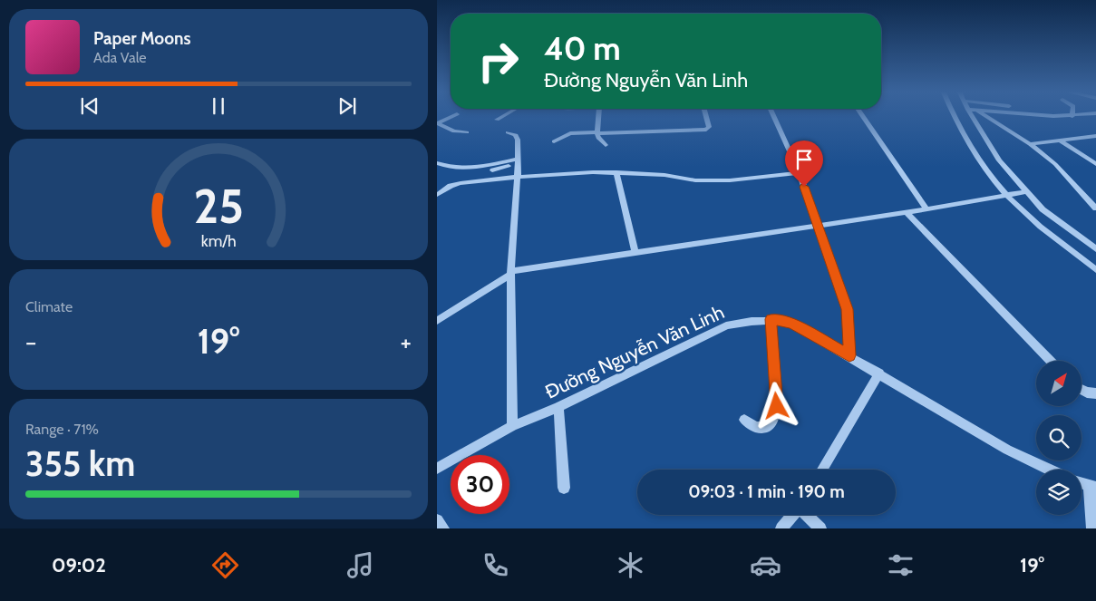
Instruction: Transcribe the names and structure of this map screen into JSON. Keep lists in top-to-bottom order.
{
  "streets": {
    "street": ["Đường Nguyễn Văn Linh"]
  },
  "north": "top right",
  "page": {
    "turn": ["40 m", "Đường Nguyễn Văn Linh"],
    "song": ["Paper Moons", "Ada Vale"],
    "tile": [
      "Climate",
      ["Range · 71%", "355 km"]
    ],
    "heat": ["−", "19°", "+"],
    "limit": "30",
    "trip": "09:03 · 1 min · 190 m",
    "tabs": ["09:02", "19°"],
    "gauge": ["25", "km/h"]
  }
}
